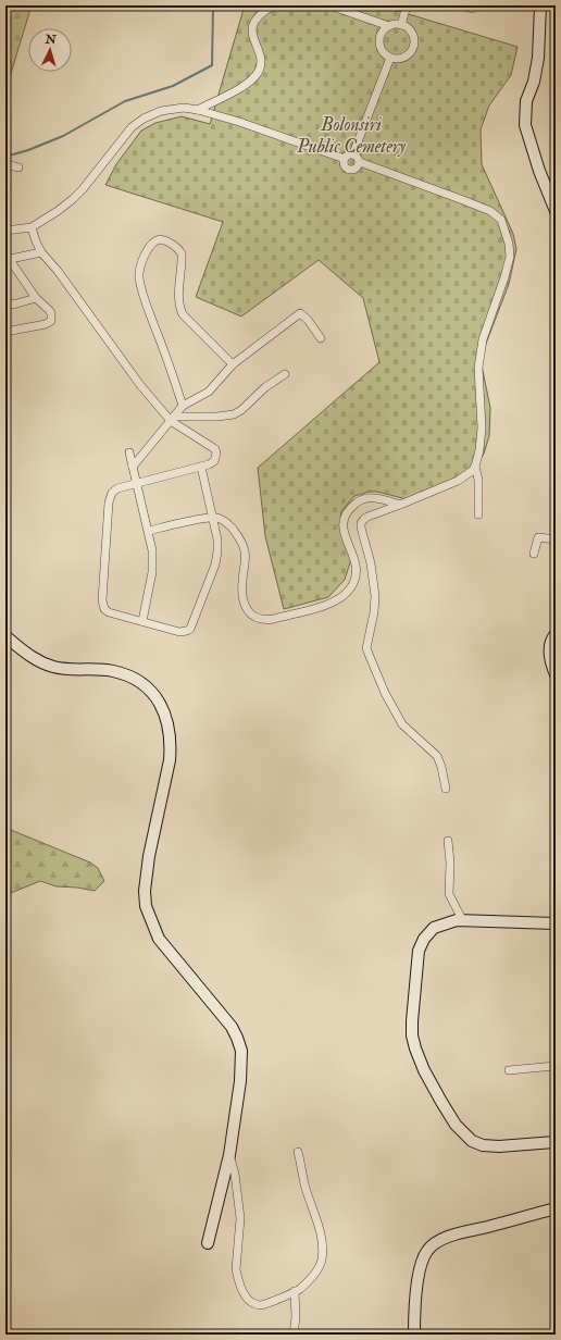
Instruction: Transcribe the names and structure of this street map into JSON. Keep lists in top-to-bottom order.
{
  "parks": ["Bolonsiri Public Cemetery"],
  "north": "top"
}
